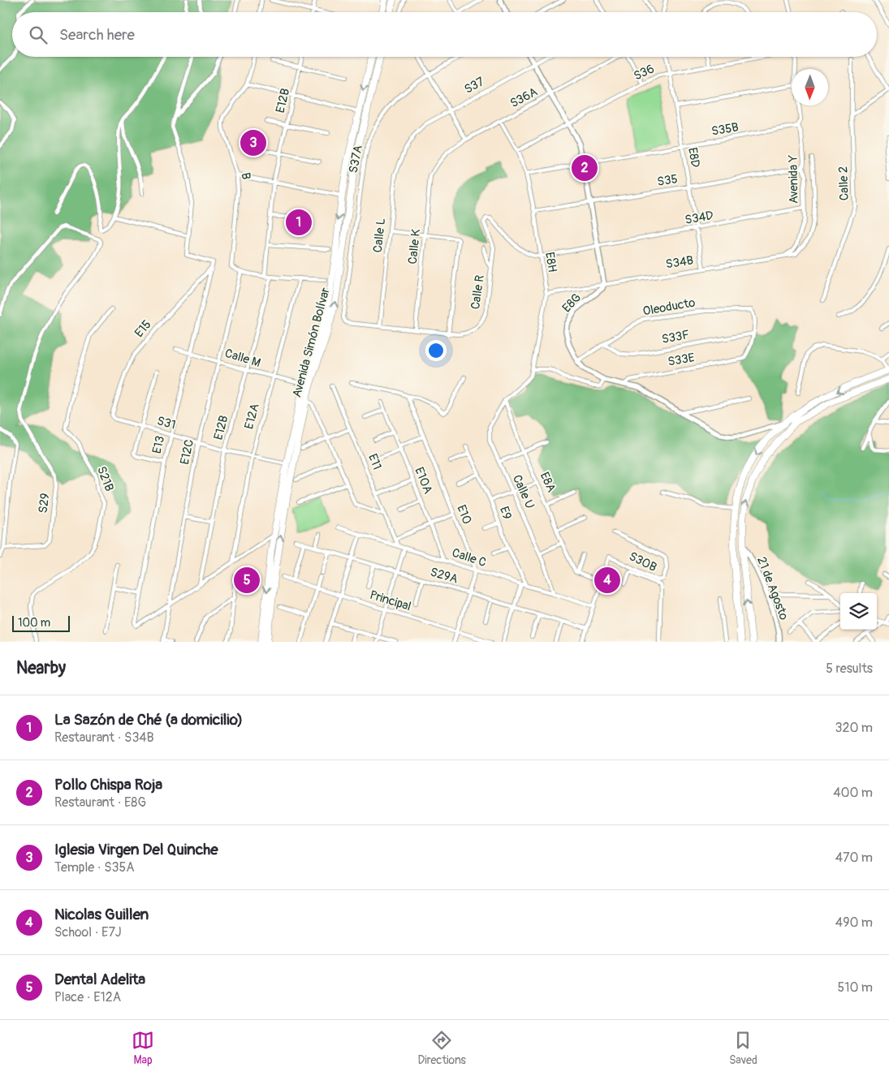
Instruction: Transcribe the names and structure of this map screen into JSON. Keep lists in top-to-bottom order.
{
  "streets": {
    "main road": ["Avenida Simón Bolívar"],
    "street": [
      "S36",
      "S37",
      "S36A",
      "E12B",
      "S35B",
      "E8D",
      "S37A",
      "B",
      "Avenida Y",
      "S35",
      "Calle 2",
      "S34D",
      "Calle L",
      "Calle K",
      "E8H",
      "S34B",
      "Calle R",
      "E8G",
      "Oleoducto",
      "E15",
      "S33F",
      "Calle M",
      "S33E",
      "E12A",
      "S31",
      "E13",
      "E12C",
      "E11",
      "S21B",
      "E10A",
      "E8A",
      "Calle U",
      "S29",
      "E9",
      "E10",
      "Calle C",
      "S30B",
      "S29A",
      "21 de Agosto",
      "Principal"
    ]
  },
  "crossings": [
    ["S36", "E8D"],
    ["S36", "E8H"],
    ["S37", "Calle L"],
    ["S36A", "Calle K"],
    ["S36A", "E8H"],
    ["E12B", "Calle M"],
    ["E12B", "S31"],
    ["S35B", "E8D"],
    ["S35B", "Avenida Y"],
    ["S35B", "E8H"],
    ["E8D", "S35"],
    ["E8D", "S34D"],
    ["E8D", "S34B"],
    ["S37A", "Calle R"],
    ["B", "E12C"],
    ["Avenida Y", "S35"],
    ["Avenida Y", "S34D"],
    ["Avenida Y", "S34B"],
    ["S35", "E8H"],
    ["S34D", "E8H"],
    ["S34D", "Calle R"],
    ["Calle L", "Calle R"],
    ["Calle K", "Calle R"],
    ["E8H", "S34B"],
    ["E8H", "Calle R"],
    ["E8H", "E8A"],
    ["E8H", "Calle U"],
    ["S34B", "E8G"],
    ["E8G", "Oleoducto"],
    ["E8G", "S33E"],
    ["Oleoducto", "S33F"],
    ["Oleoducto", "S33E"],
    ["E15", "S31"],
    ["E15", "E13"],
    ["S33F", "S33E"],
    ["Avenida Simón Bolívar", "Calle M"],
    ["Avenida Simón Bolívar", "S31"],
    ["Calle M", "E12A"],
    ["Calle M", "E13"],
    ["Calle M", "E12C"],
    ["E12A", "S31"],
    ["S31", "E13"],
    ["S31", "E12C"],
    ["E13", "E12C"],
    ["E11", "Calle C"],
    ["E10A", "Calle C"],
    ["E8A", "Calle U"],
    ["Calle U", "Calle C"],
    ["E9", "Calle C"],
    ["E10", "Calle C"]
  ],
  "scale_bar": "100 m",
  "north": "bottom",
  "page": {
    "search": "Search here",
    "pins": [
      "3",
      "2",
      "1",
      "4",
      "5"
    ],
    "scale": "100 m",
    "heading": ["Nearby", "5 results"],
    "list": [
      {
        "mark": "1",
        "name": "La Sazón de Ché (a domicilio)",
        "note": "Restaurant · S34B",
        "value": "320 m"
      },
      {
        "mark": "2",
        "name": "Pollo Chispa Roja",
        "note": "Restaurant · E8G",
        "value": "400 m"
      },
      {
        "mark": "3",
        "name": "Iglesia Virgen Del Quinche",
        "note": "Temple · S35A",
        "value": "470 m"
      },
      {
        "mark": "4",
        "name": "Nicolas Guillen",
        "note": "School · E7J",
        "value": "490 m"
      },
      {
        "mark": "5",
        "name": "Dental Adelita",
        "note": "Place · E12A",
        "value": "510 m"
      }
    ],
    "nav": ["Map", "Directions", "Saved"]
  }
}
